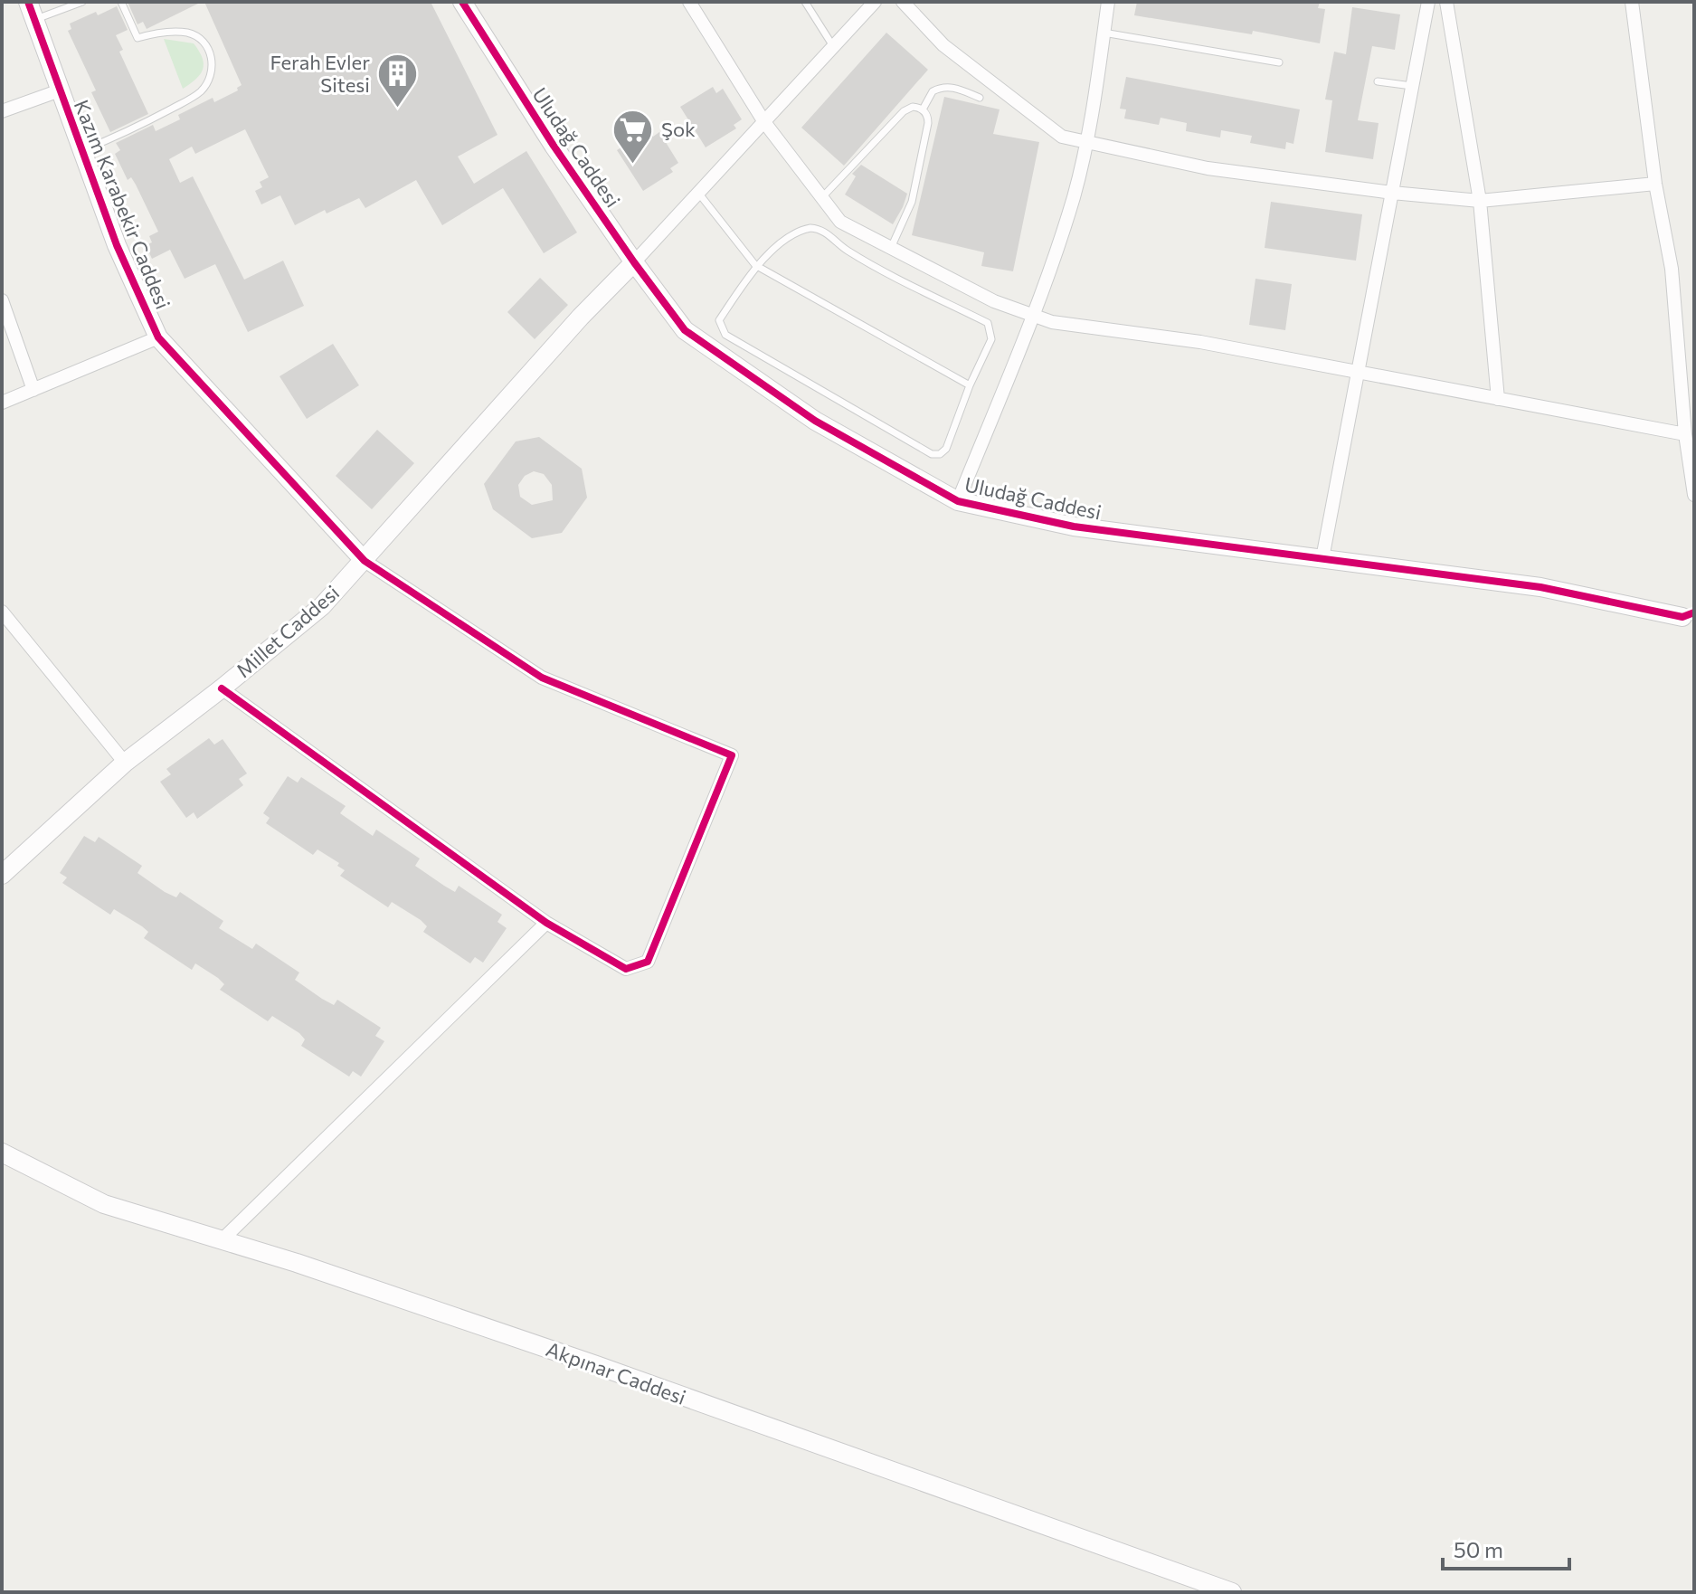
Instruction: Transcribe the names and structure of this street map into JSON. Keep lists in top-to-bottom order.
{
  "streets": {
    "street": [
      "Uludağ Caddesi",
      "Kazım Karabekir Caddesi",
      "Millet Caddesi",
      "Akpınar Caddesi"
    ]
  },
  "crossings": [
    ["Uludağ Caddesi", "Millet Caddesi"],
    ["Kazım Karabekir Caddesi", "Millet Caddesi"]
  ],
  "places": {
    "building": ["Ferah Evler Sitesi"],
    "supermarket": ["Şok"]
  },
  "scale_bar": "50 m"
}
